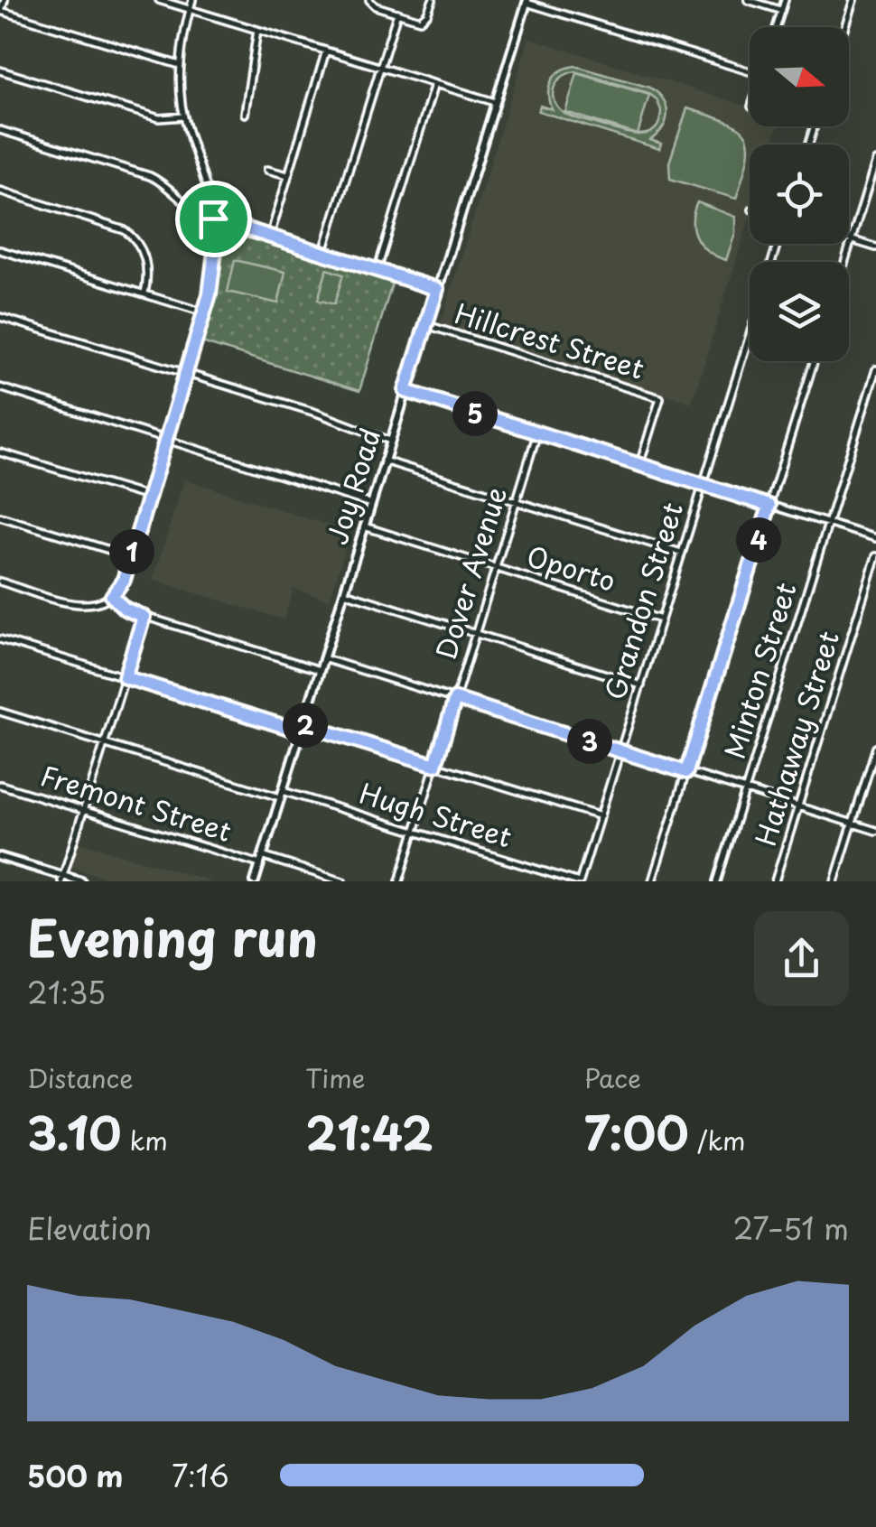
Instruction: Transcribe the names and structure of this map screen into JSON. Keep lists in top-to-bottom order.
{
  "streets": {
    "street": [
      "Hillcrest Street",
      "Joy Road",
      "Oporto",
      "Dover Avenue",
      "Grandon Street",
      "Minton Street",
      "Hathaway Street",
      "Fremont Street",
      "Hugh Street"
    ]
  },
  "crossings": [
    ["Hillcrest Street", "Joy Road"],
    ["Joy Road", "Oporto"],
    ["Joy Road", "Fremont Street"],
    ["Joy Road", "Hugh Street"],
    ["Oporto", "Dover Avenue"],
    ["Oporto", "Grandon Street"],
    ["Dover Avenue", "Hugh Street"],
    ["Grandon Street", "Hugh Street"]
  ],
  "north": "right",
  "page": {
    "pins": [
      "5",
      "4",
      "1",
      "2",
      "3"
    ],
    "heading": ["Evening run", "21:35"],
    "stats": [
      ["Distance", "3.10 km"],
      ["Time", "21:42"],
      ["Pace", "7:00 /km"]
    ],
    "chart": ["Elevation", "27–51 m"],
    "list": [
      {
        "name": "500 m",
        "note": "7:16"
      }
    ]
  }
}
